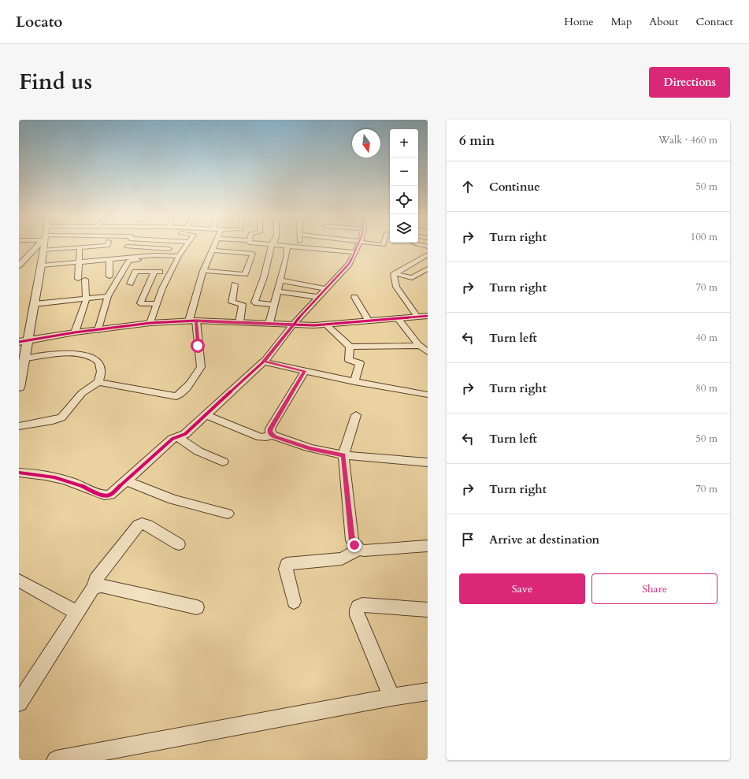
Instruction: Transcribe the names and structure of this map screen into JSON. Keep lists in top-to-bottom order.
{
  "north": "bottom",
  "page": {
    "header": "Locato",
    "nav": [
      "Home",
      "Map",
      "About",
      "Contact"
    ],
    "title": "Find us",
    "buttons": [
      "Directions",
      ["Save", "Share"]
    ],
    "heading": ["6 min", "Walk · 460 m"],
    "map_buttons": ["+", "−"],
    "list": [
      ["Continue", "50 m"],
      ["Turn right", "100 m"],
      ["Turn right", "70 m"],
      ["Turn left", "40 m"],
      ["Turn right", "80 m"],
      ["Turn left", "50 m"],
      ["Turn right", "70 m"],
      "Arrive at destination"
    ]
  }
}
